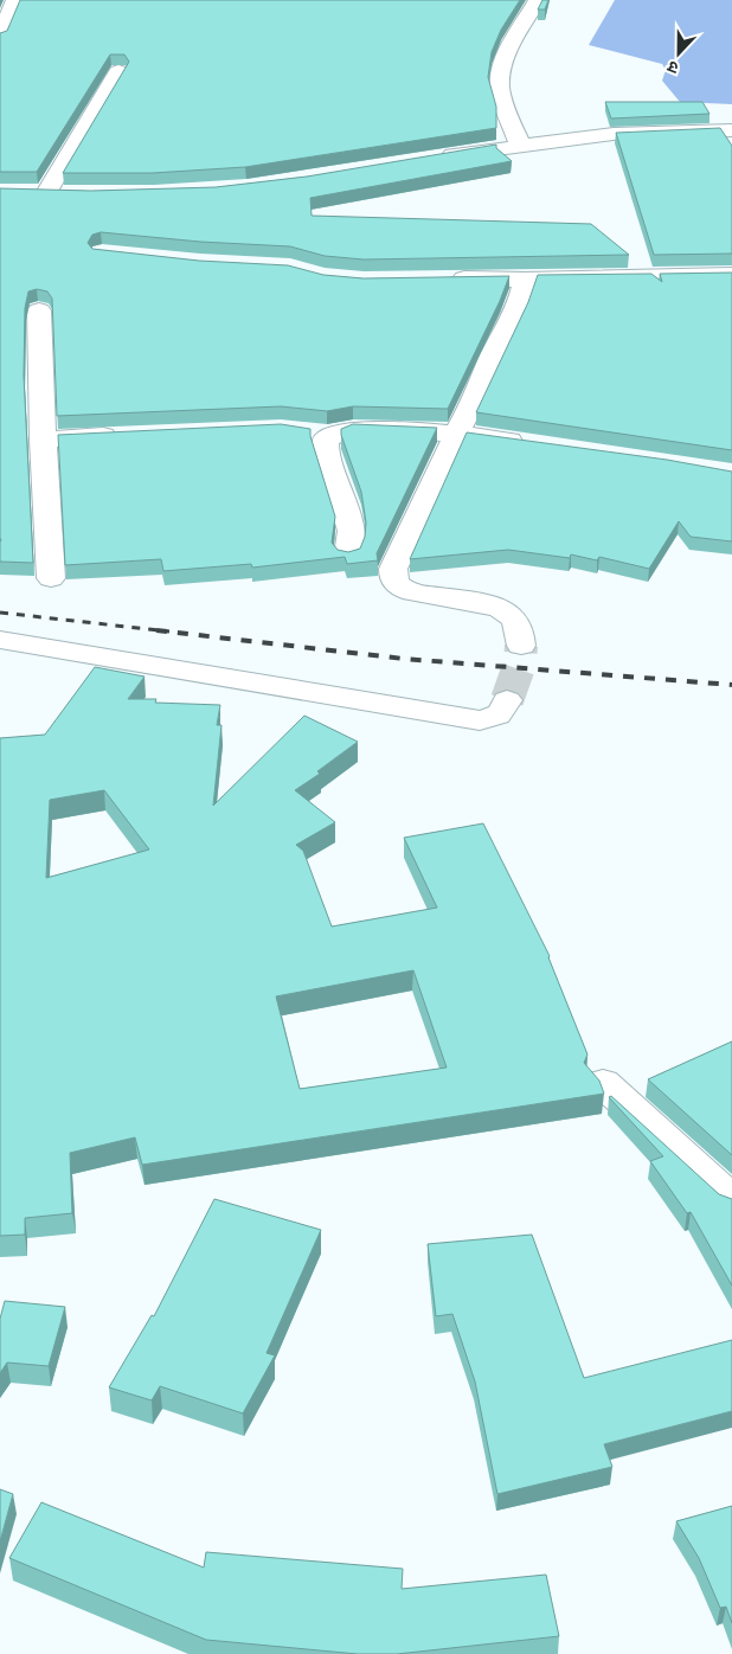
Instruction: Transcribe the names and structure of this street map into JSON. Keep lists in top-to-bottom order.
{
  "north": "bottom"
}
